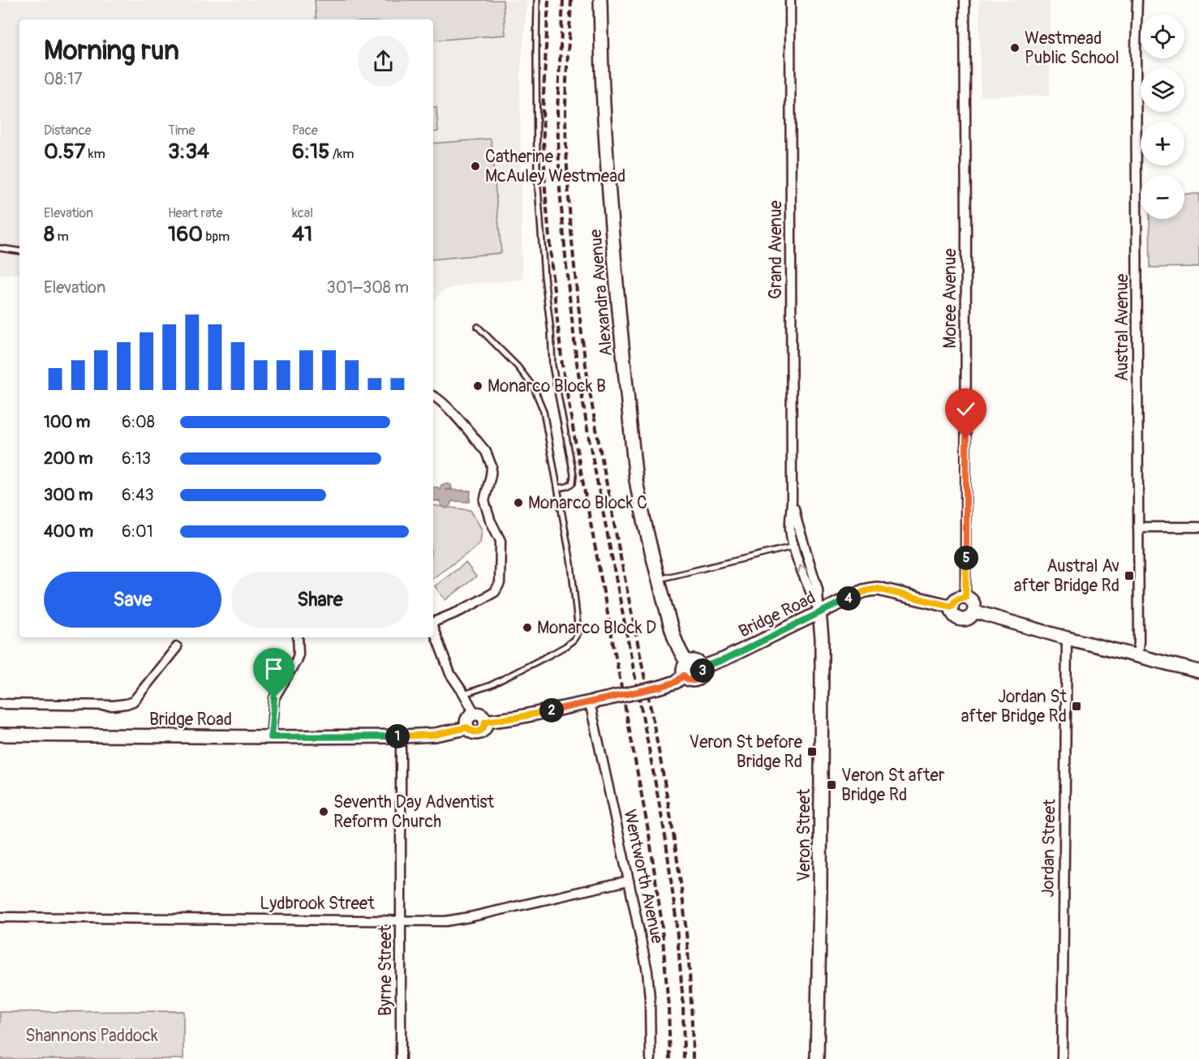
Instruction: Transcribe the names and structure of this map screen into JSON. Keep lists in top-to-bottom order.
{
  "streets": {
    "street": [
      "Grand Avenue",
      "Alexandra Avenue",
      "Moree Avenue",
      "Austral Avenue",
      "Bridge Road",
      "Veron Street",
      "Jordan Street",
      "Wentworth Avenue",
      "Lydbrook Street",
      "Byrne Street"
    ]
  },
  "crossings": [
    ["Grand Avenue", "Bridge Road"],
    ["Grand Avenue", "Veron Street"],
    ["Alexandra Avenue", "Bridge Road"],
    ["Moree Avenue", "Bridge Road"],
    ["Bridge Road", "Veron Street"],
    ["Bridge Road", "Byrne Street"],
    ["Wentworth Avenue", "Lydbrook Street"],
    ["Lydbrook Street", "Byrne Street"]
  ],
  "parks": ["Shannons Paddock"],
  "places": {
    "other": [
      "Westmead Public School",
      "Catherine McAuley Westmead",
      "Monarco Block B",
      "Monarco Block C",
      "Monarco Block D",
      "Seventh Day Adventist Reform Church"
    ],
    "transit": [
      "Austral Av after Bridge Rd",
      "Jordan St after Bridge Rd",
      "Veron St before Bridge Rd",
      "Veron St after Bridge Rd"
    ]
  },
  "page": {
    "map_buttons": ["+", "−"],
    "heading": ["Morning run", "08:17"],
    "stats": [
      ["Distance", "0.57 km"],
      ["Time", "3:34"],
      ["Pace", "6:15 /km"],
      ["Elevation", "8 m"],
      ["Heart rate", "160 bpm"],
      ["kcal", "41"]
    ],
    "chart": ["Elevation", "301–308 m"],
    "list": [
      {
        "name": "100 m",
        "note": "6:08"
      },
      {
        "name": "200 m",
        "note": "6:13"
      },
      {
        "name": "300 m",
        "note": "6:43"
      },
      {
        "name": "400 m",
        "note": "6:01"
      }
    ],
    "pins": [
      "5",
      "4",
      "3",
      "2",
      "1"
    ],
    "buttons": ["Save", "Share"]
  }
}
